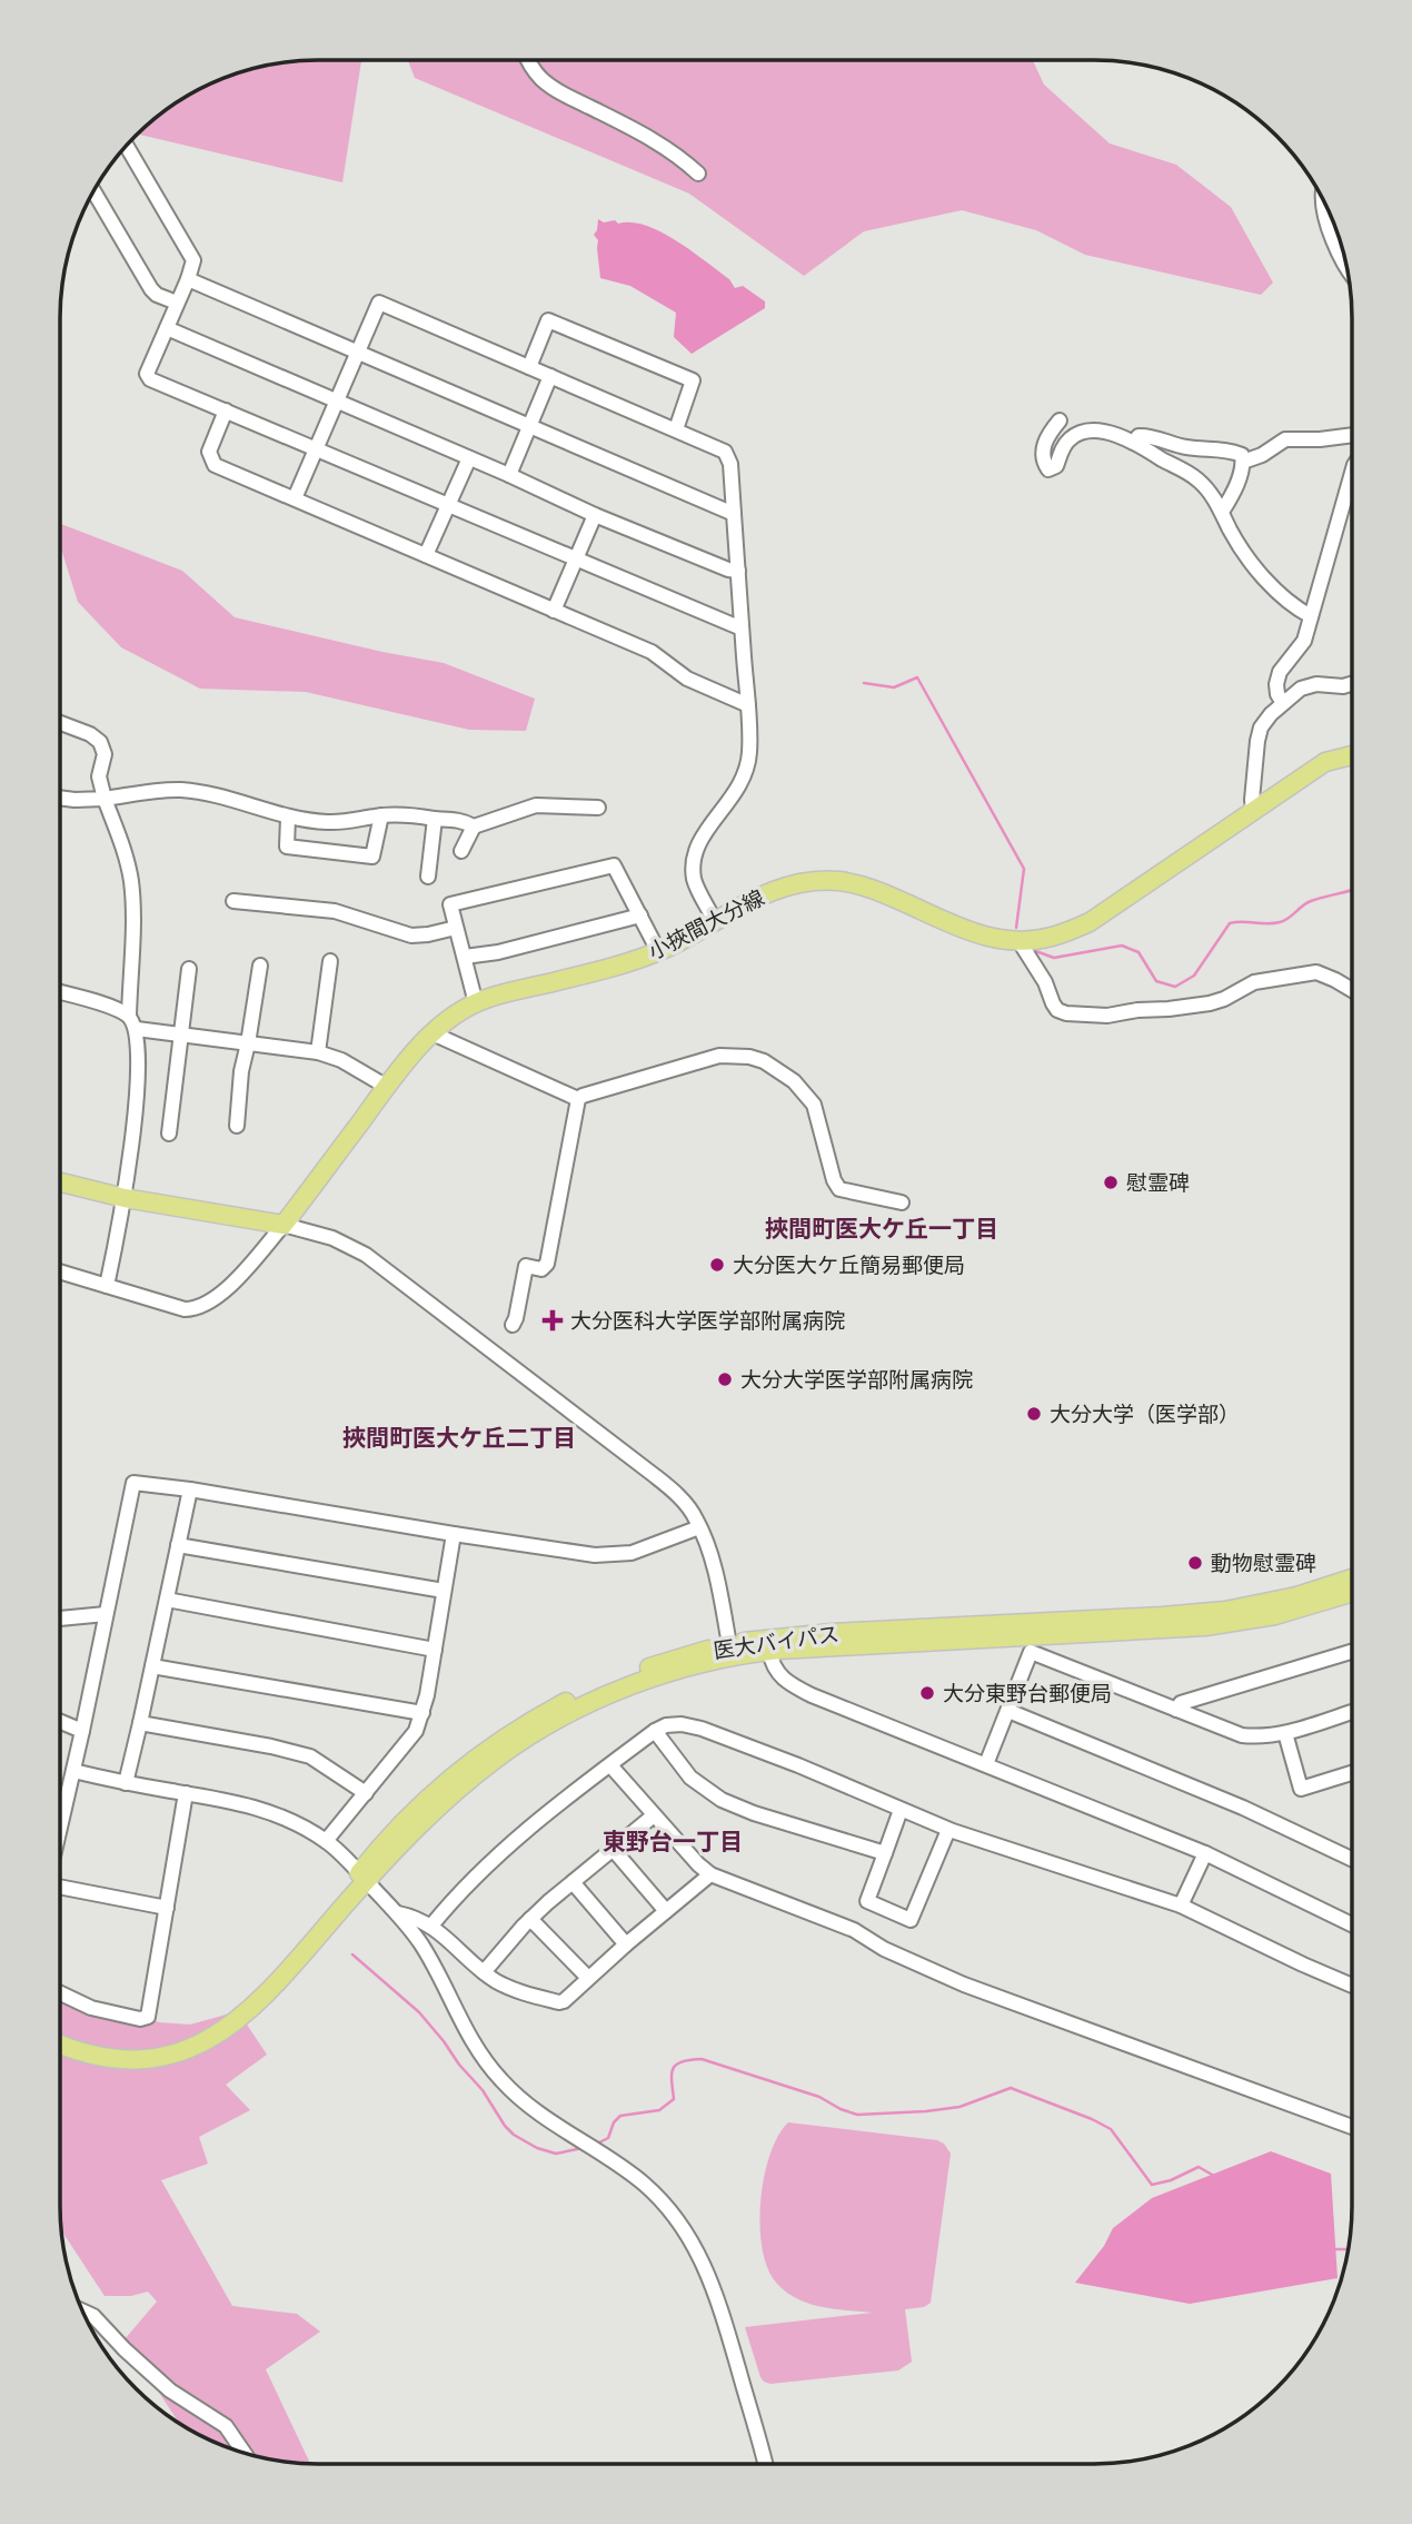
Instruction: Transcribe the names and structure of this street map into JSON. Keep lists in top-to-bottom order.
{
  "streets": {
    "main road": ["小挾間大分線", "医大バイパス"]
  },
  "districts": ["挾間町医大ケ丘一丁目", "挾間町医大ケ丘二丁目", "東野台一丁目"],
  "places": {
    "other": [
      "慰霊碑",
      "大分医大ケ丘簡易郵便局",
      "大分大学医学部附属病院",
      "大分大学（医学部）",
      "動物慰霊碑",
      "大分東野台郵便局"
    ],
    "health": ["大分医科大学医学部附属病院"]
  }
}
